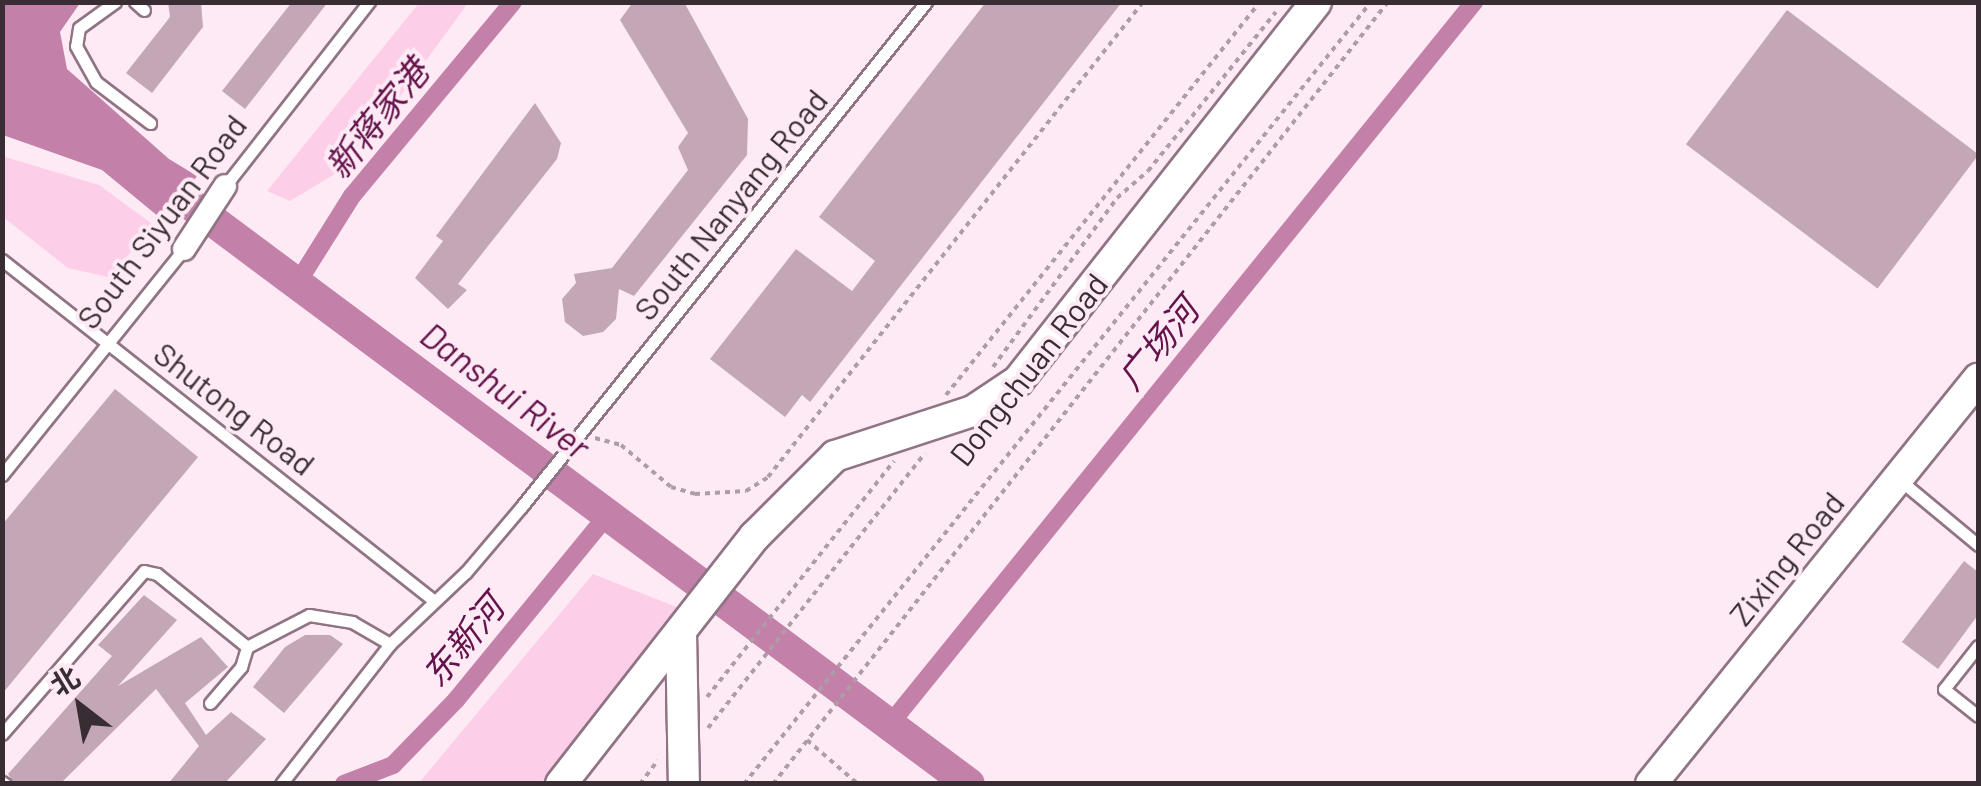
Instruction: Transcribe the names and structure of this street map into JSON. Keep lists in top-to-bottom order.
{
  "streets": {
    "main road": ["Dongchuan Road", "Zixing Road"],
    "street": ["South Siyuan Road"],
    "lane": ["South Nanyang Road", "Shutong Road"]
  },
  "crossings": [
    ["South Nanyang Road", "Shutong Road"],
    ["South Siyuan Road", "Shutong Road"]
  ],
  "water": [
    "新蒋家港",
    "广场河",
    "Danshui River",
    "东新河"
  ],
  "north": "top left"
}
